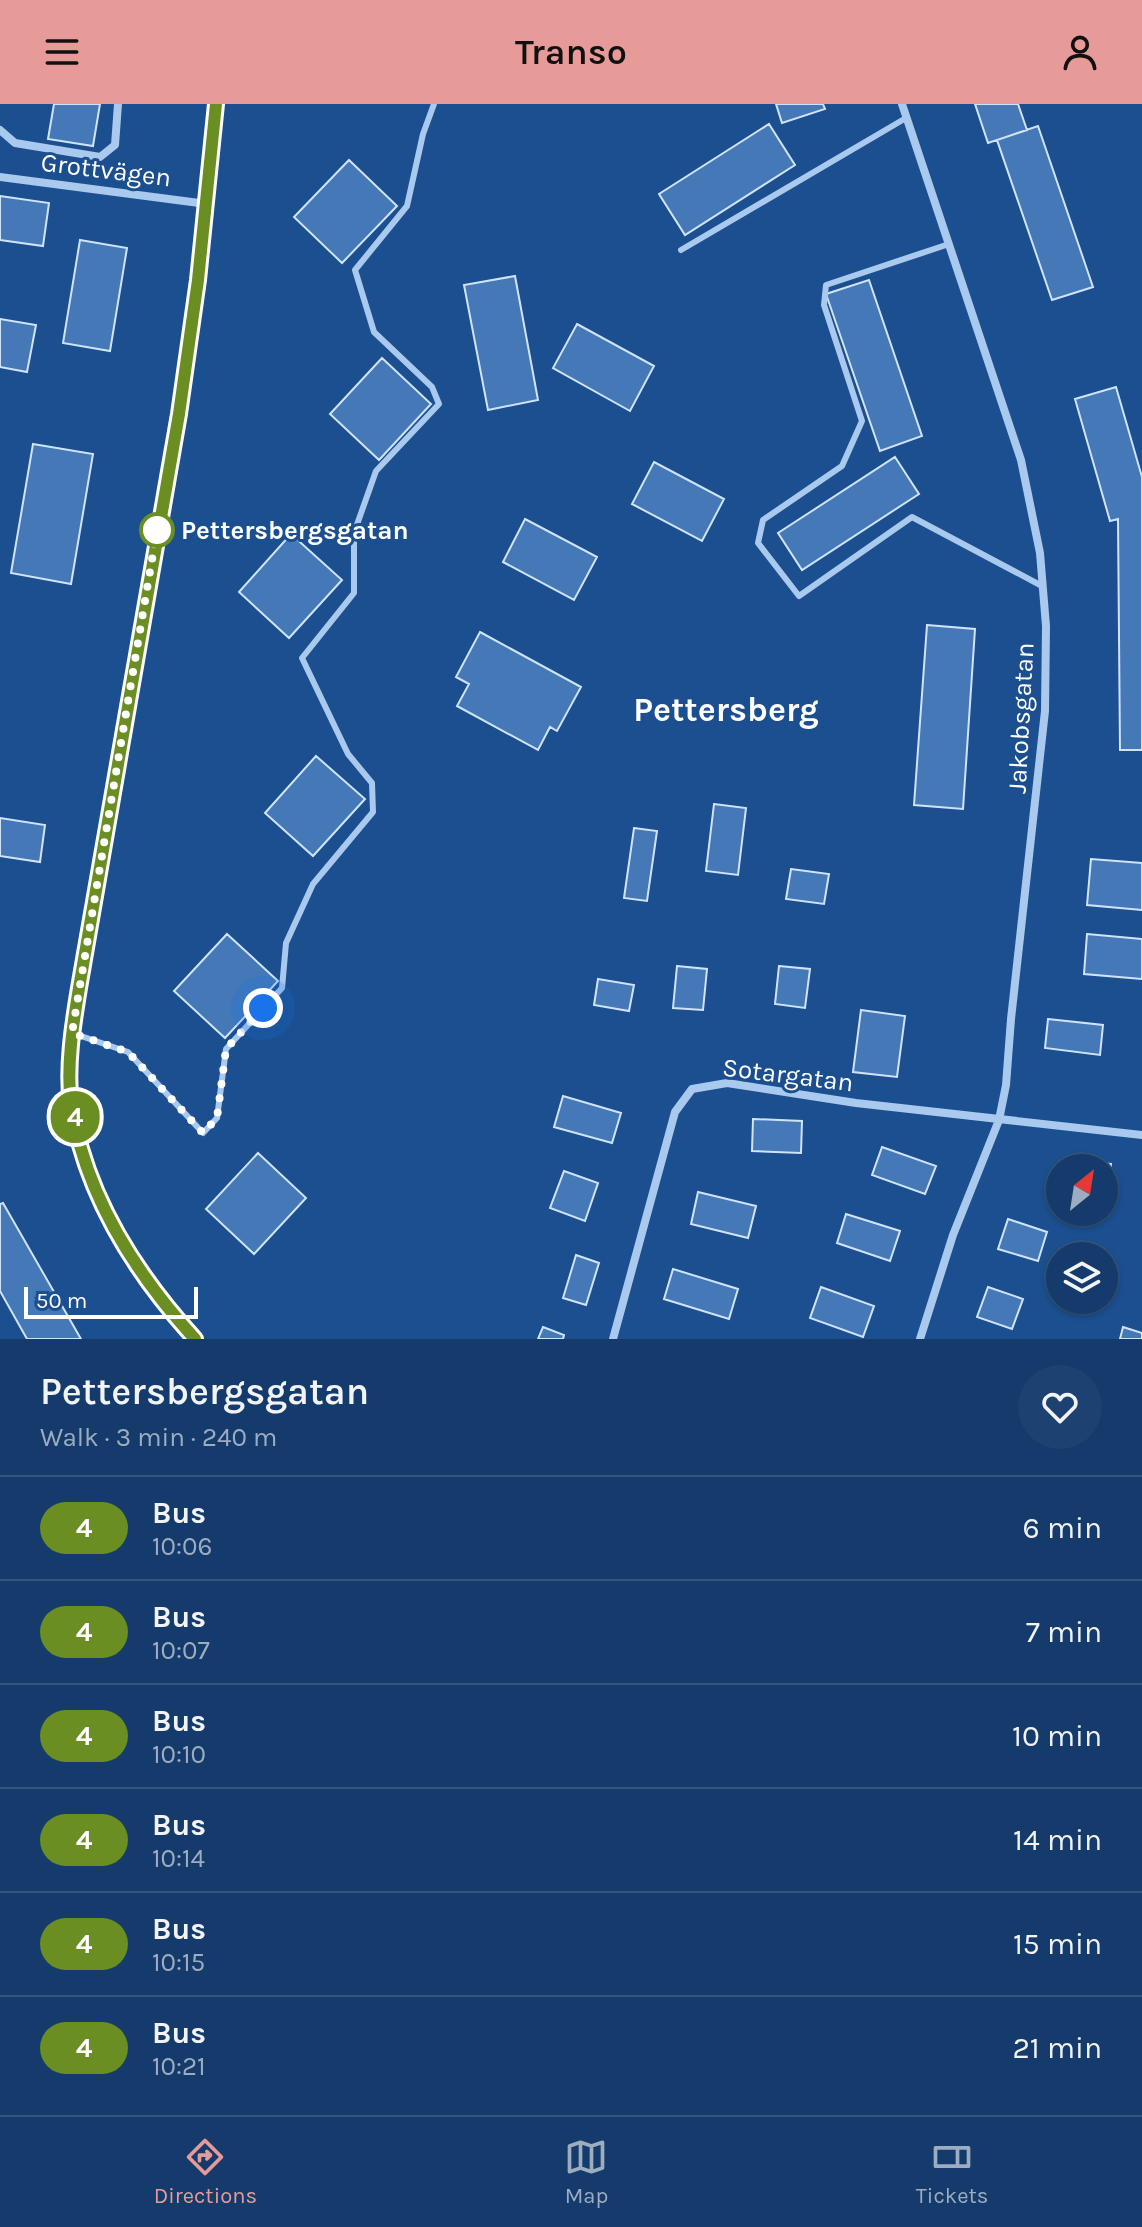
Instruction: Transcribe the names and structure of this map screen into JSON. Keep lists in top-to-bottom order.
{
  "streets": {
    "street": ["Grottvägen", "Jakobsgatan", "Sotargatan"]
  },
  "crossings": [
    ["Jakobsgatan", "Sotargatan"]
  ],
  "districts": ["Pettersberg"],
  "places": ["Pettersbergsgatan"],
  "lines": ["bus line 4"],
  "scale_bar": "50 m",
  "north": "top right",
  "page": {
    "header": "Transo",
    "on_map": "4",
    "scale": "50 m",
    "heading": ["Pettersbergsgatan", "Walk · 3 min · 240 m"],
    "list": [
      {
        "mark": "4",
        "name": "Bus",
        "note": "10:06",
        "value": "6 min"
      },
      {
        "mark": "4",
        "name": "Bus",
        "note": "10:07",
        "value": "7 min"
      },
      {
        "mark": "4",
        "name": "Bus",
        "note": "10:10",
        "value": "10 min"
      },
      {
        "mark": "4",
        "name": "Bus",
        "note": "10:14",
        "value": "14 min"
      },
      {
        "mark": "4",
        "name": "Bus",
        "note": "10:15",
        "value": "15 min"
      },
      {
        "mark": "4",
        "name": "Bus",
        "note": "10:21",
        "value": "21 min"
      }
    ],
    "tabs": ["Directions", "Map", "Tickets"]
  }
}
